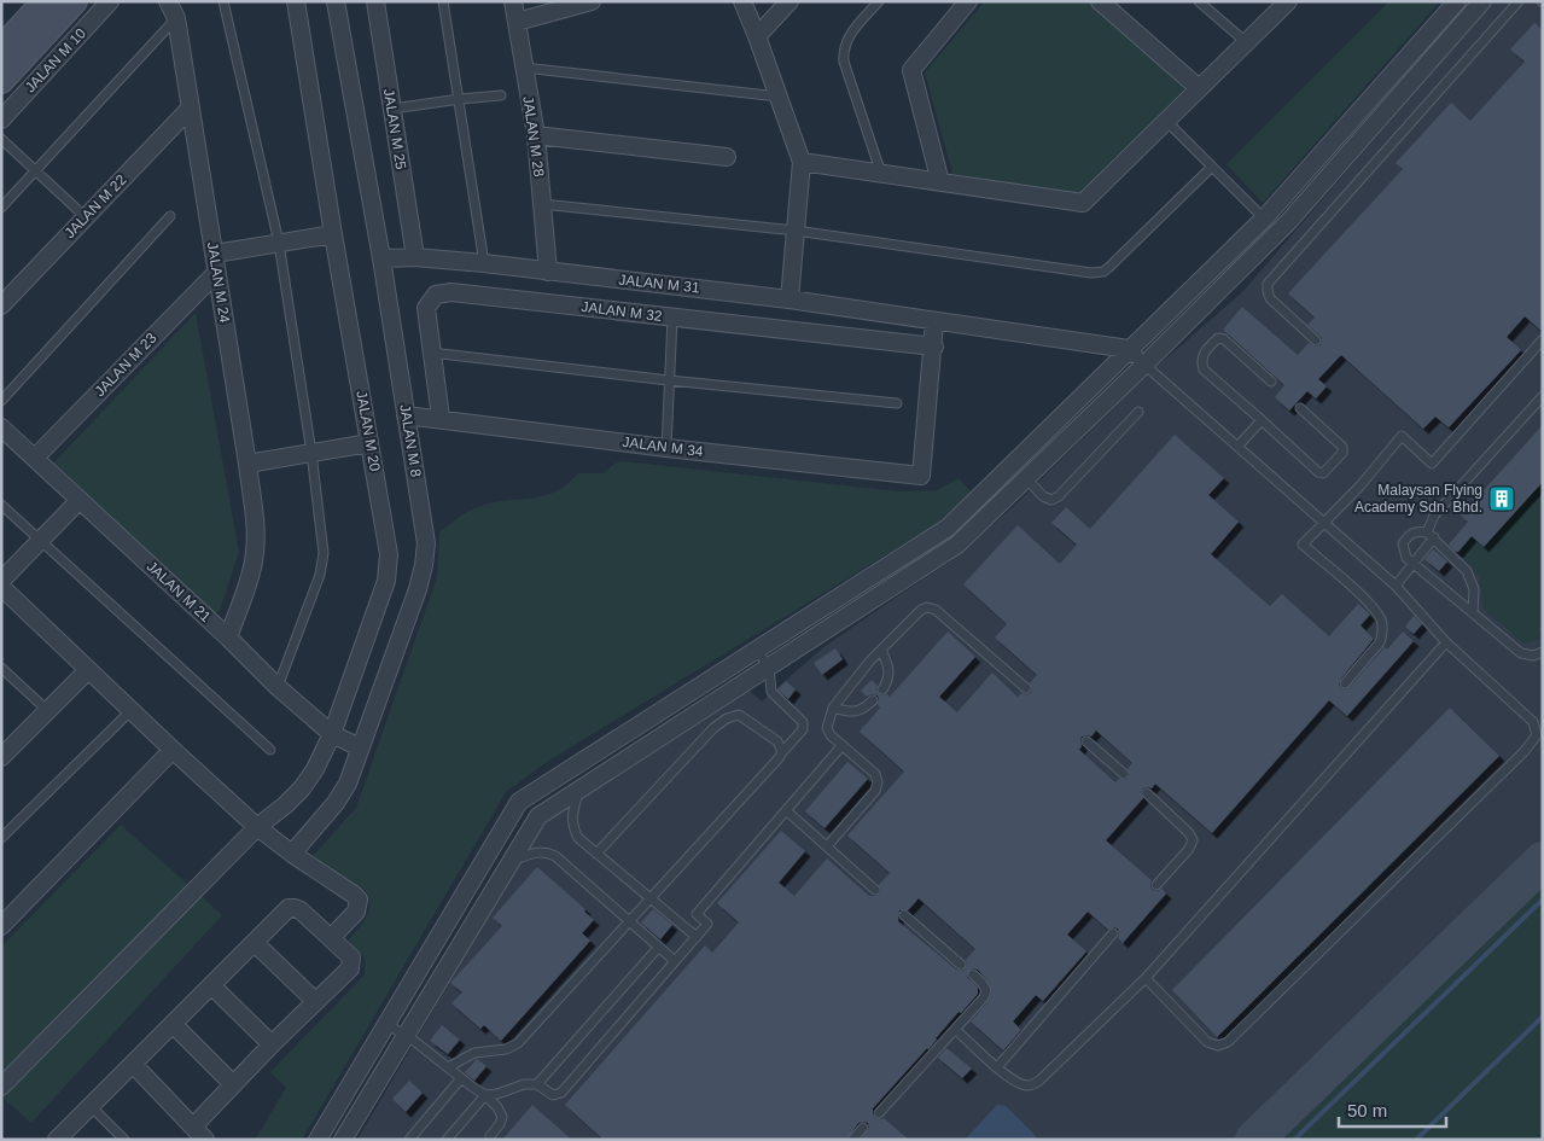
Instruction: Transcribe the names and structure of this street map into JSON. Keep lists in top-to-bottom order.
{
  "streets": {
    "street": [
      "JALAN M 10",
      "JALAN M 25",
      "JALAN M 28",
      "JALAN M 22",
      "JALAN M 24",
      "JALAN M 31",
      "JALAN M 32",
      "JALAN M 23",
      "JALAN M 20",
      "JALAN M 8",
      "JALAN M 34",
      "JALAN M 21"
    ]
  },
  "crossings": [
    ["JALAN M 25", "JALAN M 31"],
    ["JALAN M 28", "JALAN M 31"],
    ["JALAN M 22", "JALAN M 24"],
    ["JALAN M 24", "JALAN M 23"],
    ["JALAN M 24", "JALAN M 21"],
    ["JALAN M 31", "JALAN M 8"],
    ["JALAN M 32", "JALAN M 34"],
    ["JALAN M 23", "JALAN M 21"],
    ["JALAN M 20", "JALAN M 21"],
    ["JALAN M 8", "JALAN M 34"],
    ["JALAN M 8", "JALAN M 21"]
  ],
  "places": {
    "building": ["Malaysan Flying Academy Sdn. Bhd."]
  },
  "scale_bar": "50 m"
}
